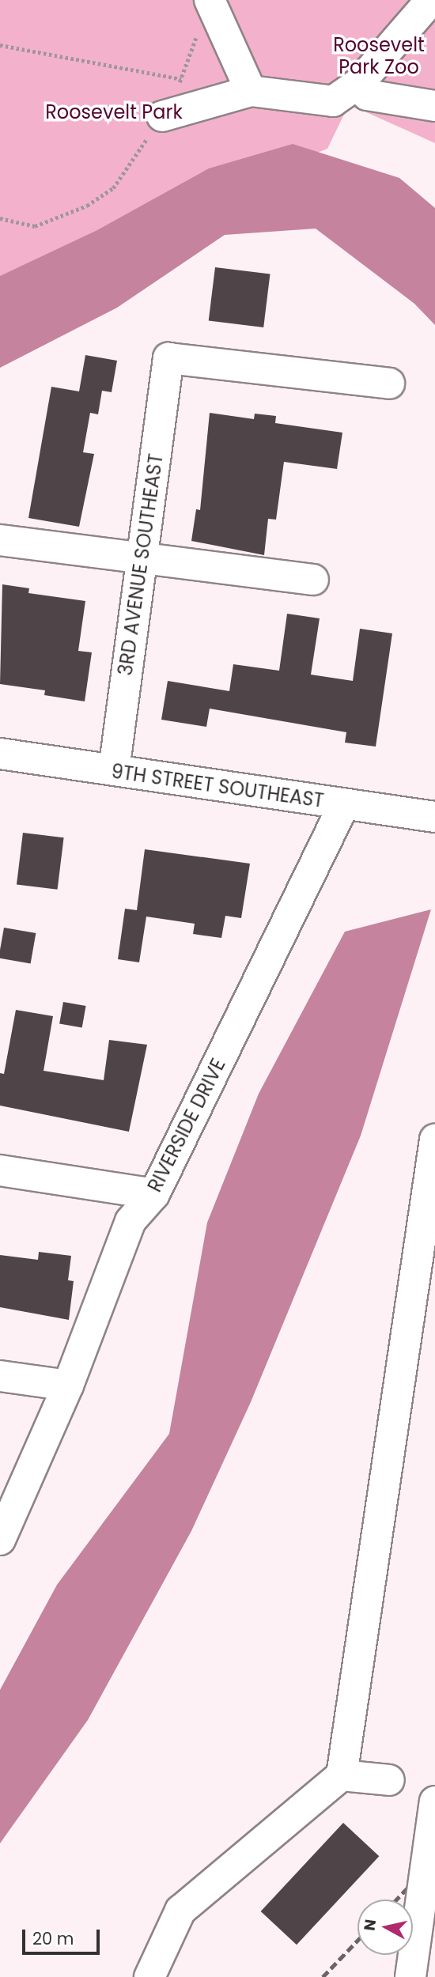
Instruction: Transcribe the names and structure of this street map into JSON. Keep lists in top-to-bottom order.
{
  "streets": {
    "street": ["3RD AVENUE SOUTHEAST", "9TH STREET SOUTHEAST", "RIVERSIDE DRIVE"]
  },
  "crossings": [
    ["3RD AVENUE SOUTHEAST", "9TH STREET SOUTHEAST"],
    ["9TH STREET SOUTHEAST", "RIVERSIDE DRIVE"]
  ],
  "parks": ["Roosevelt Park Zoo", "Roosevelt Park"],
  "scale_bar": "20 m",
  "north": "left"
}
